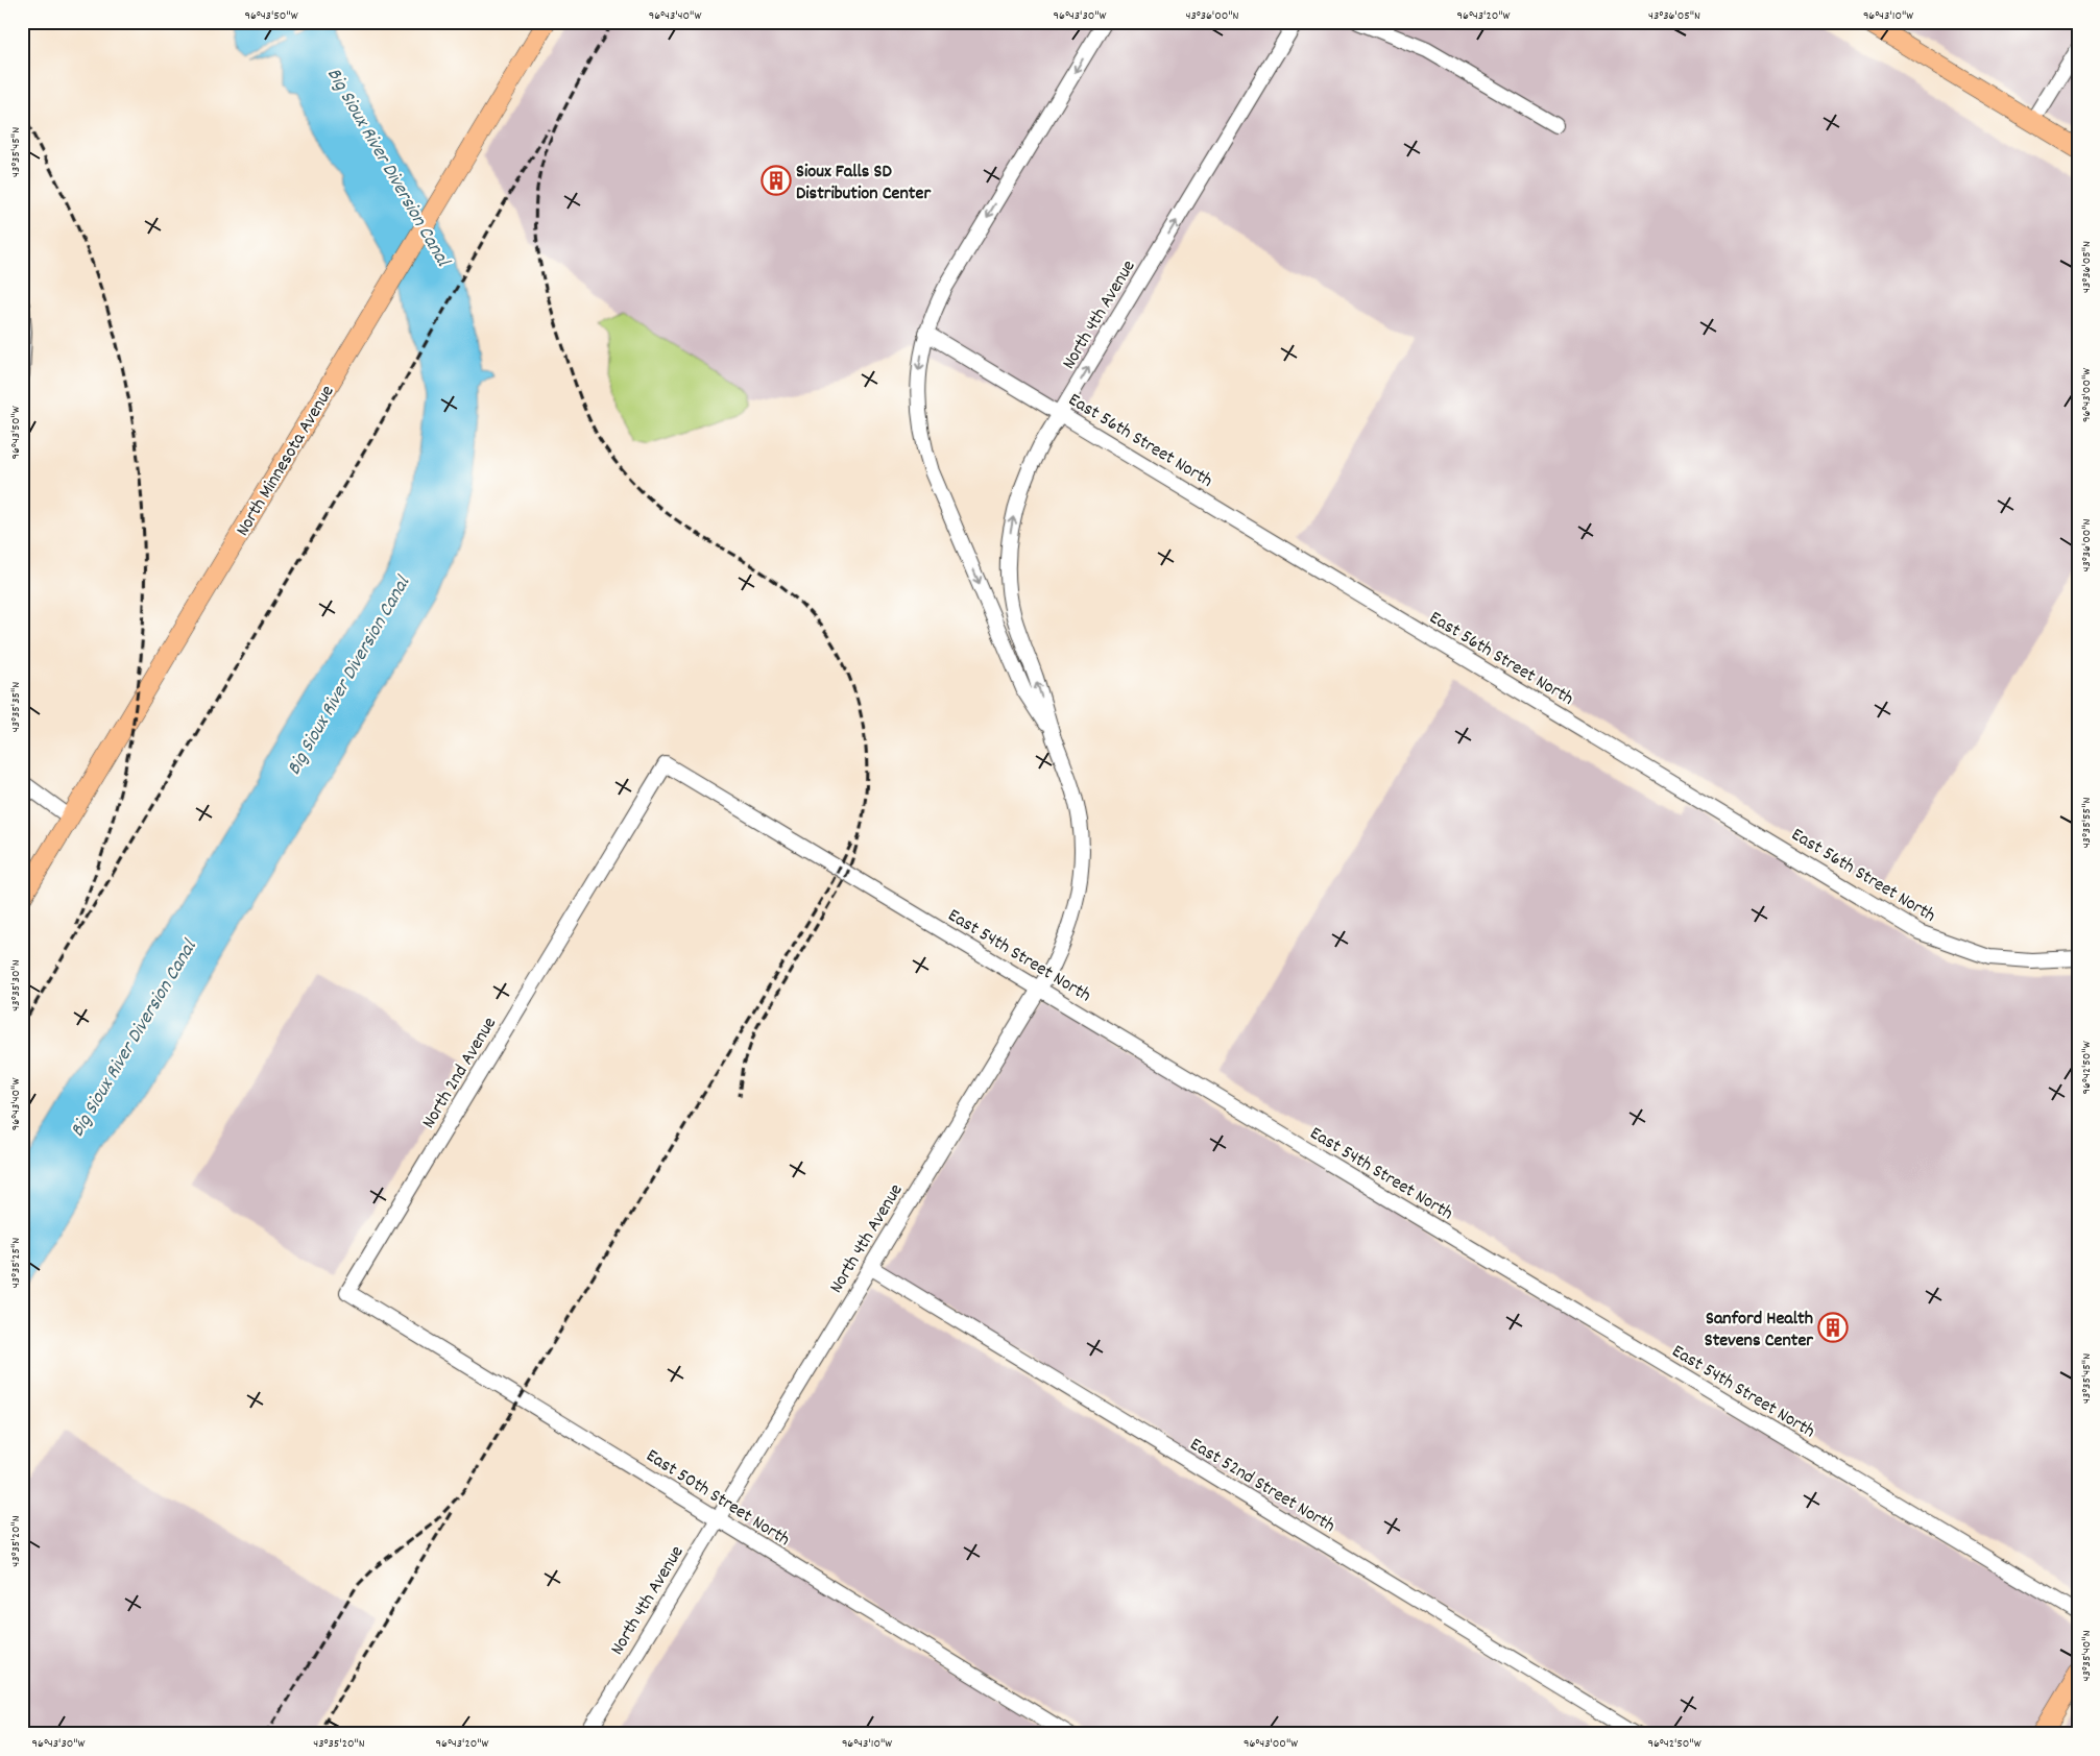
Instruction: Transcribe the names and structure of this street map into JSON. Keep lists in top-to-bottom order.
{
  "streets": {
    "main road": ["North Minnesota Avenue"],
    "street": [
      "North 4th Avenue",
      "East 56th Street North",
      "East 54th Street North",
      "North 2nd Avenue",
      "East 52nd Street North",
      "East 50th Street North"
    ]
  },
  "crossings": [
    ["North 4th Avenue", "East 56th Street North"],
    ["North 4th Avenue", "East 54th Street North"],
    ["North 4th Avenue", "East 52nd Street North"],
    ["North 4th Avenue", "East 50th Street North"],
    ["East 54th Street North", "North 2nd Avenue"],
    ["North 2nd Avenue", "East 50th Street North"]
  ],
  "water": ["Big Sioux River Diversion Canal"],
  "places": {
    "building": ["Sioux Falls SD Distribution Center", "Sanford Health Stevens Center"]
  },
  "coordinates": [
    "96°43'50\"W",
    "96°43'40\"W",
    "96°43'30\"W",
    "43°36'00\"N",
    "96°43'20\"W",
    "43°36'05\"N",
    "96°43'10\"W",
    "43°35'45\"N",
    "96°43'00\"W",
    "43°35'35\"N",
    "43°35'55\"N",
    "43°35'30\"N",
    "96°42'50\"W",
    "43°35'25\"N",
    "43°35'20\"N",
    "43°35'40\"N"
  ]
}
